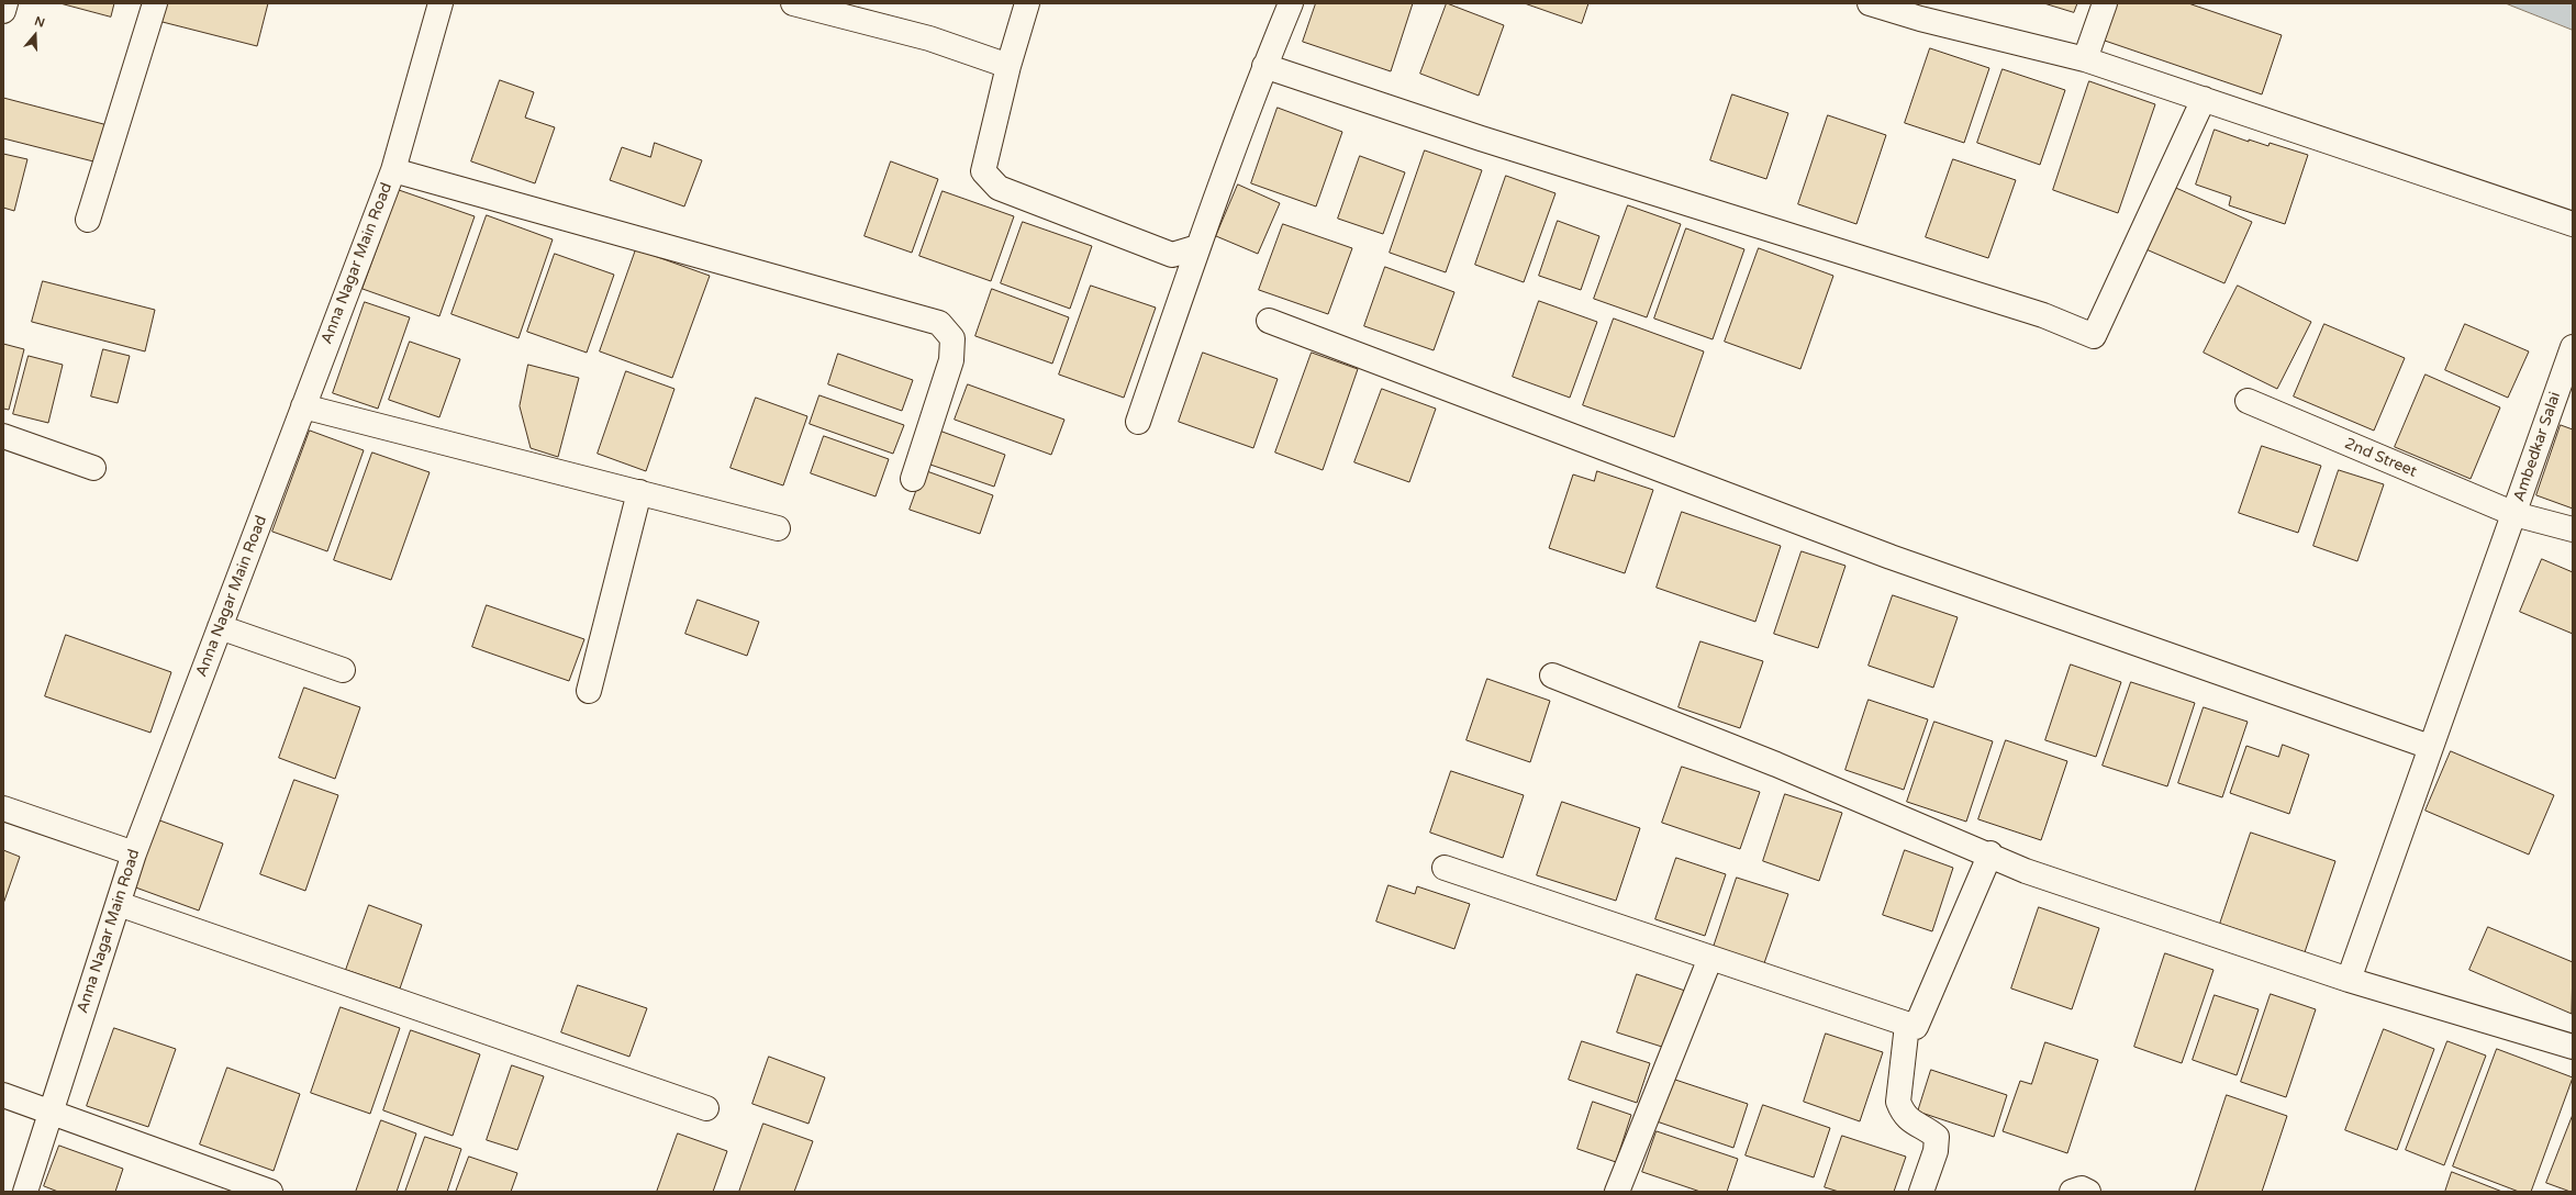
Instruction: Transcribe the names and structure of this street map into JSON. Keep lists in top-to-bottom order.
{
  "streets": {
    "street": ["Anna Nagar Main Road", "Ambedkar Salai", "2nd Street"]
  },
  "crossings": [
    ["Ambedkar Salai", "2nd Street"]
  ],
  "north": "top"
}
